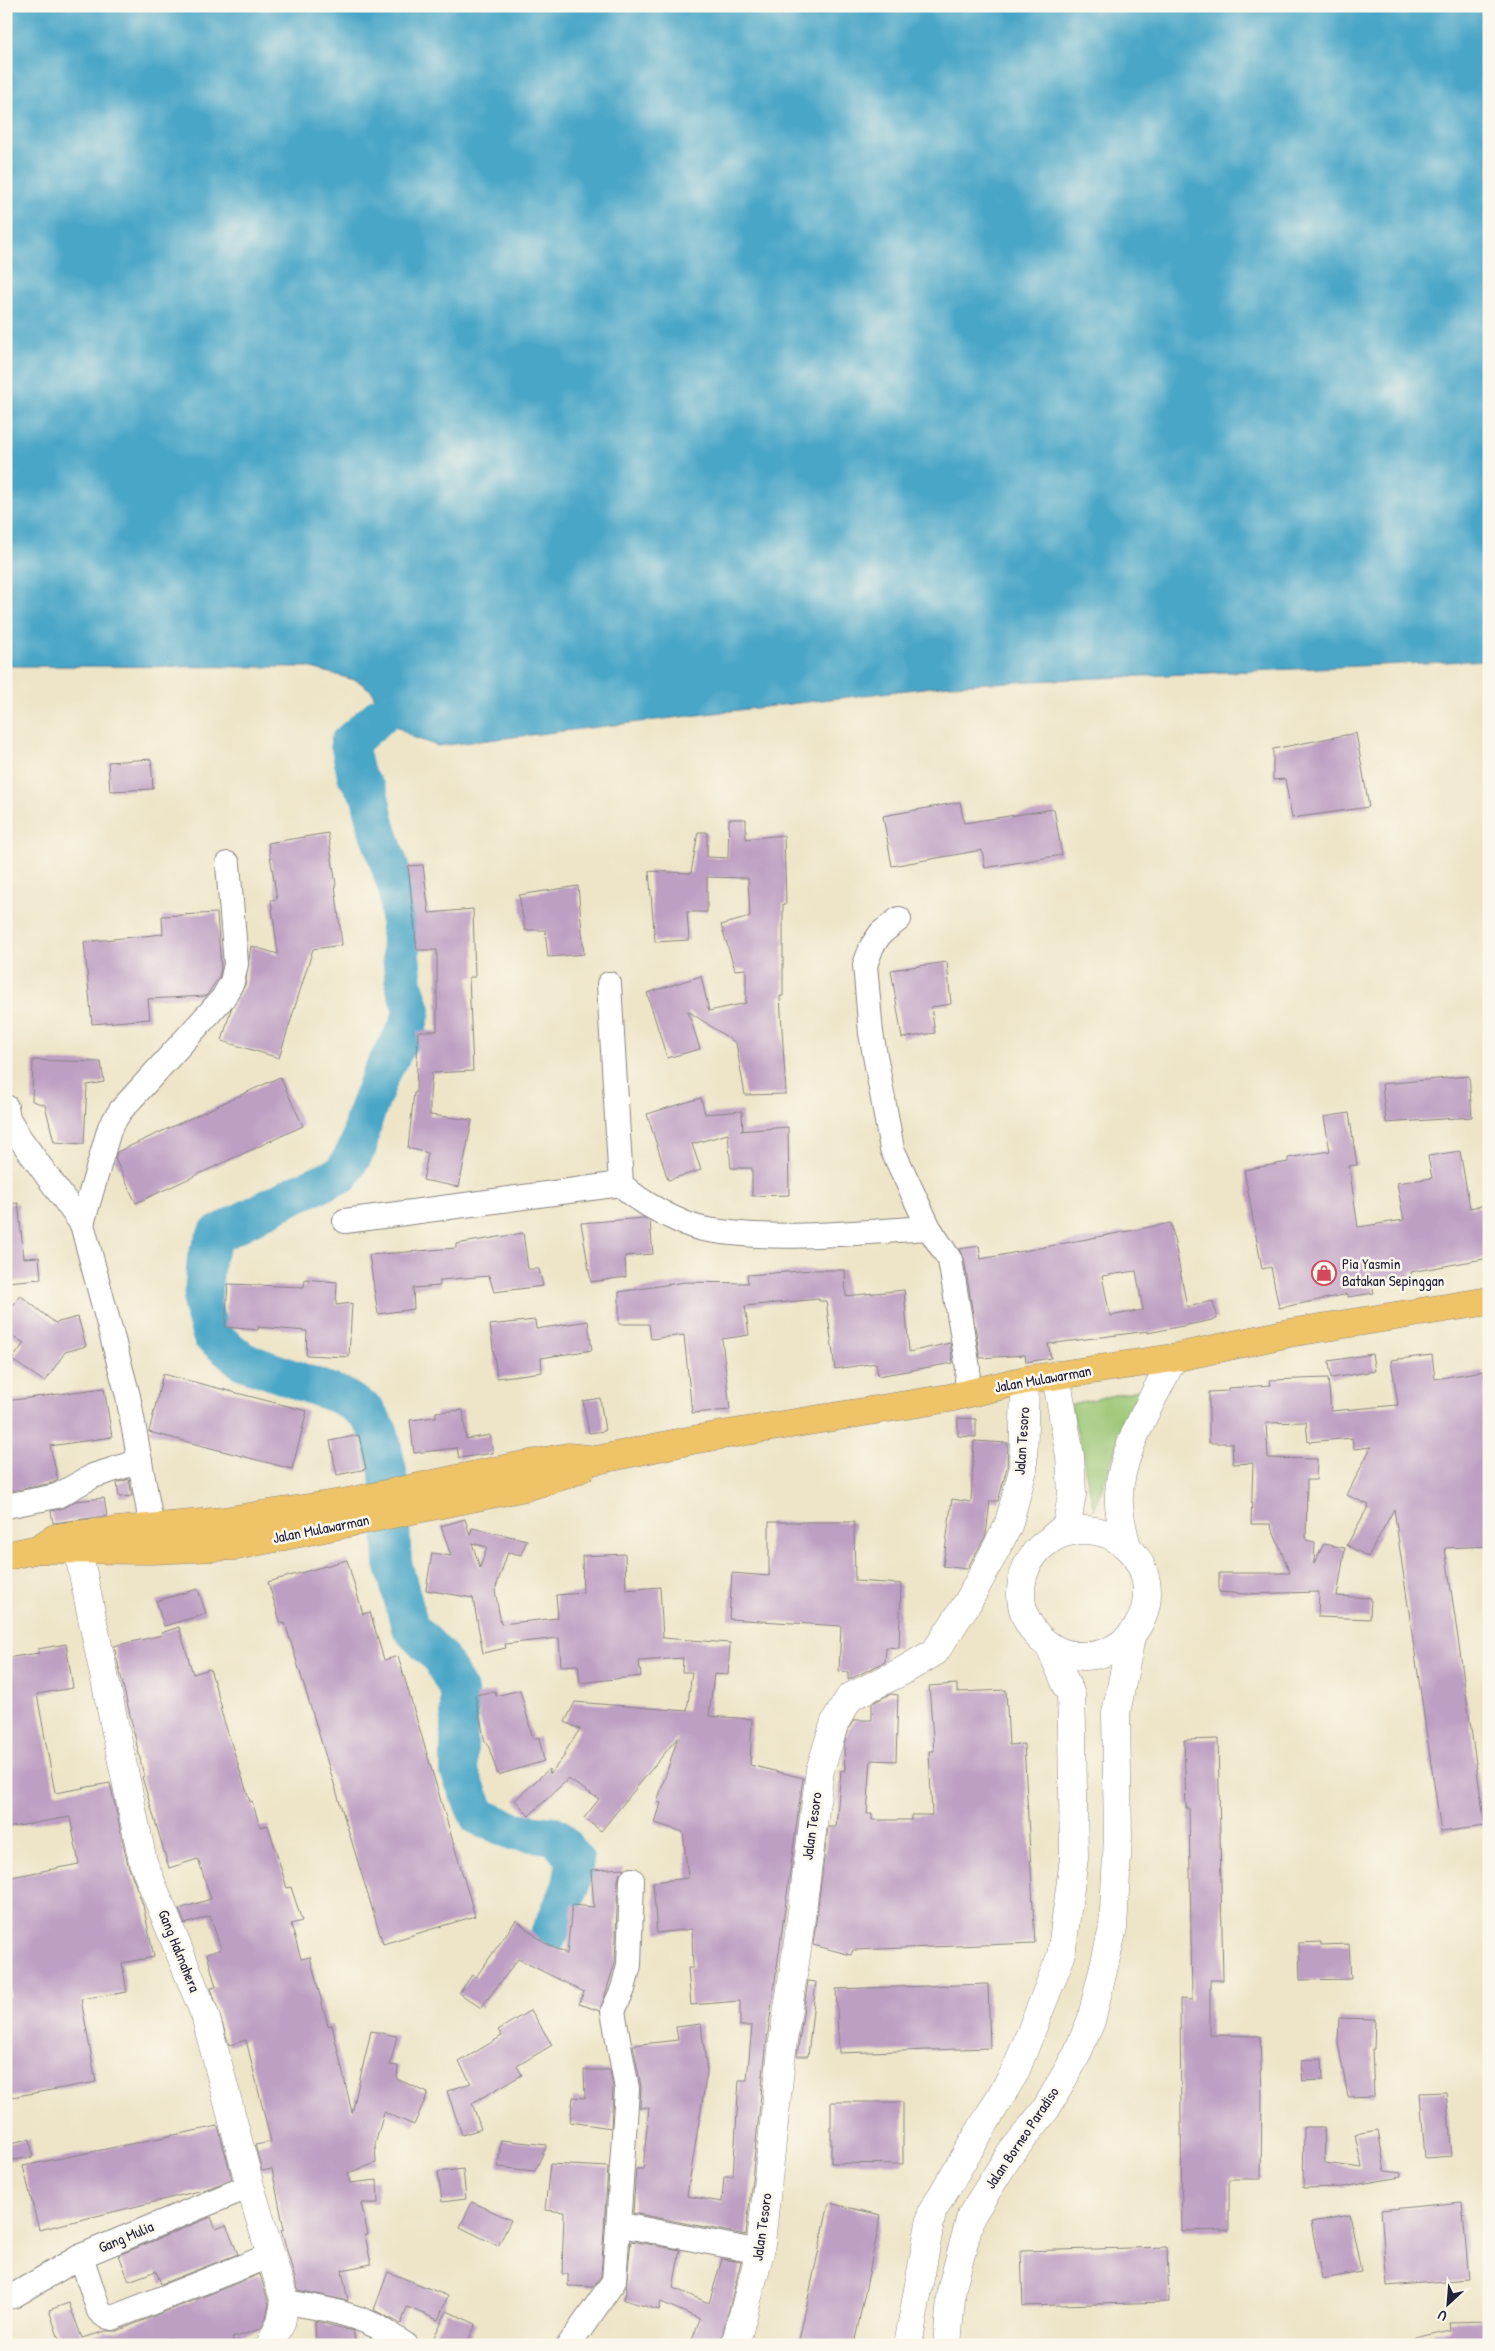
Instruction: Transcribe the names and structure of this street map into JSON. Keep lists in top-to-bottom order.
{
  "streets": {
    "highway": ["Jalan Mulawarman"],
    "street": [
      "Jalan Tesoro",
      "Gang Halmahera",
      "Jalan Borneo Paradiso",
      "Gang Mulia"
    ]
  },
  "crossings": [
    ["Jalan Mulawarman", "Jalan Tesoro"],
    ["Jalan Mulawarman", "Gang Halmahera"],
    ["Gang Halmahera", "Gang Mulia"]
  ],
  "places": {
    "shop": ["Pia Yasmin Batakan Sepinggan"]
  },
  "north": "bottom left"
}
